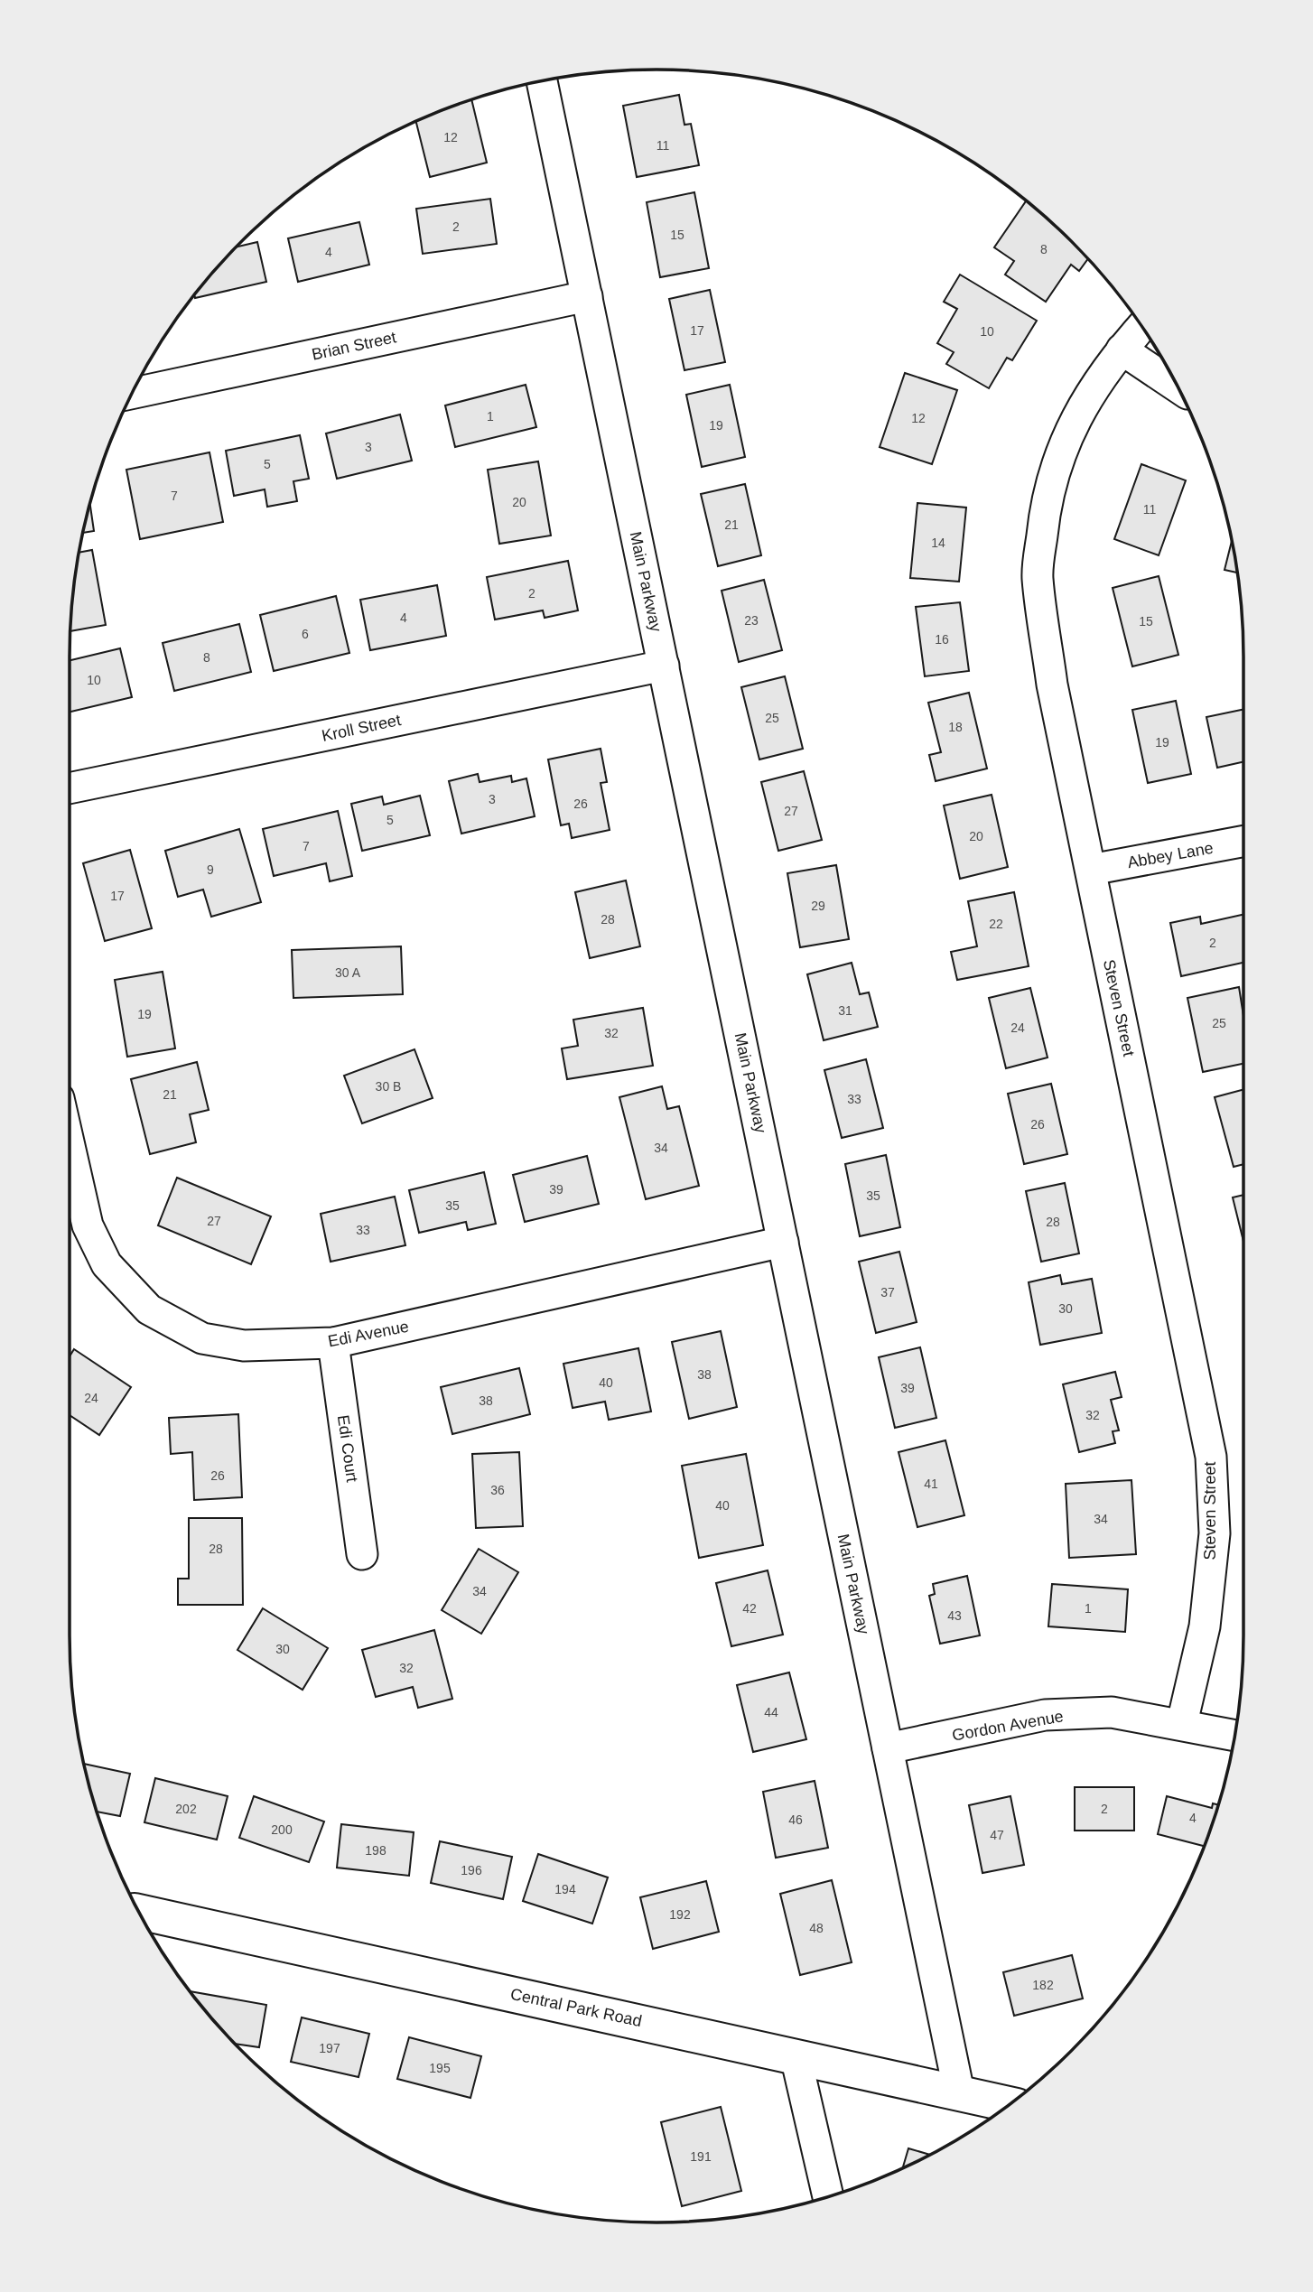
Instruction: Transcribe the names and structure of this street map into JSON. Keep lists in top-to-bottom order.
{
  "streets": {
    "street": [
      "Brian Street",
      "Main Parkway",
      "Kroll Street",
      "Abbey Lane",
      "Steven Street",
      "Edi Avenue",
      "Edi Court",
      "Gordon Avenue",
      "Central Park Road"
    ]
  },
  "crossings": [
    ["Brian Street", "Main Parkway"],
    ["Main Parkway", "Kroll Street"],
    ["Main Parkway", "Edi Avenue"],
    ["Main Parkway", "Gordon Avenue"],
    ["Main Parkway", "Central Park Road"],
    ["Abbey Lane", "Steven Street"],
    ["Steven Street", "Gordon Avenue"],
    ["Edi Avenue", "Edi Court"]
  ],
  "house_numbers": [
    "12",
    "11",
    "2",
    "15",
    "8",
    "4",
    "17",
    "10",
    "1",
    "12",
    "19",
    "3",
    "5",
    "7",
    "20",
    "11",
    "21",
    "14",
    "2",
    "4",
    "23",
    "15",
    "6",
    "16",
    "8",
    "10",
    "25",
    "18",
    "19",
    "3",
    "26",
    "27",
    "5",
    "20",
    "7",
    "9",
    "17",
    "29",
    "28",
    "22",
    "2",
    "30 A",
    "31",
    "19",
    "25",
    "24",
    "32",
    "30 B",
    "21",
    "33",
    "26",
    "34",
    "39",
    "35",
    "35",
    "27",
    "28",
    "33",
    "37",
    "30",
    "38",
    "40",
    "39",
    "24",
    "38",
    "32",
    "26",
    "41",
    "36",
    "40",
    "34",
    "28",
    "34",
    "42",
    "1",
    "43",
    "30",
    "32",
    "44",
    "202",
    "2",
    "4",
    "46",
    "200",
    "47",
    "198",
    "196",
    "194",
    "192",
    "48",
    "182",
    "197",
    "195",
    "191"
  ]
}
